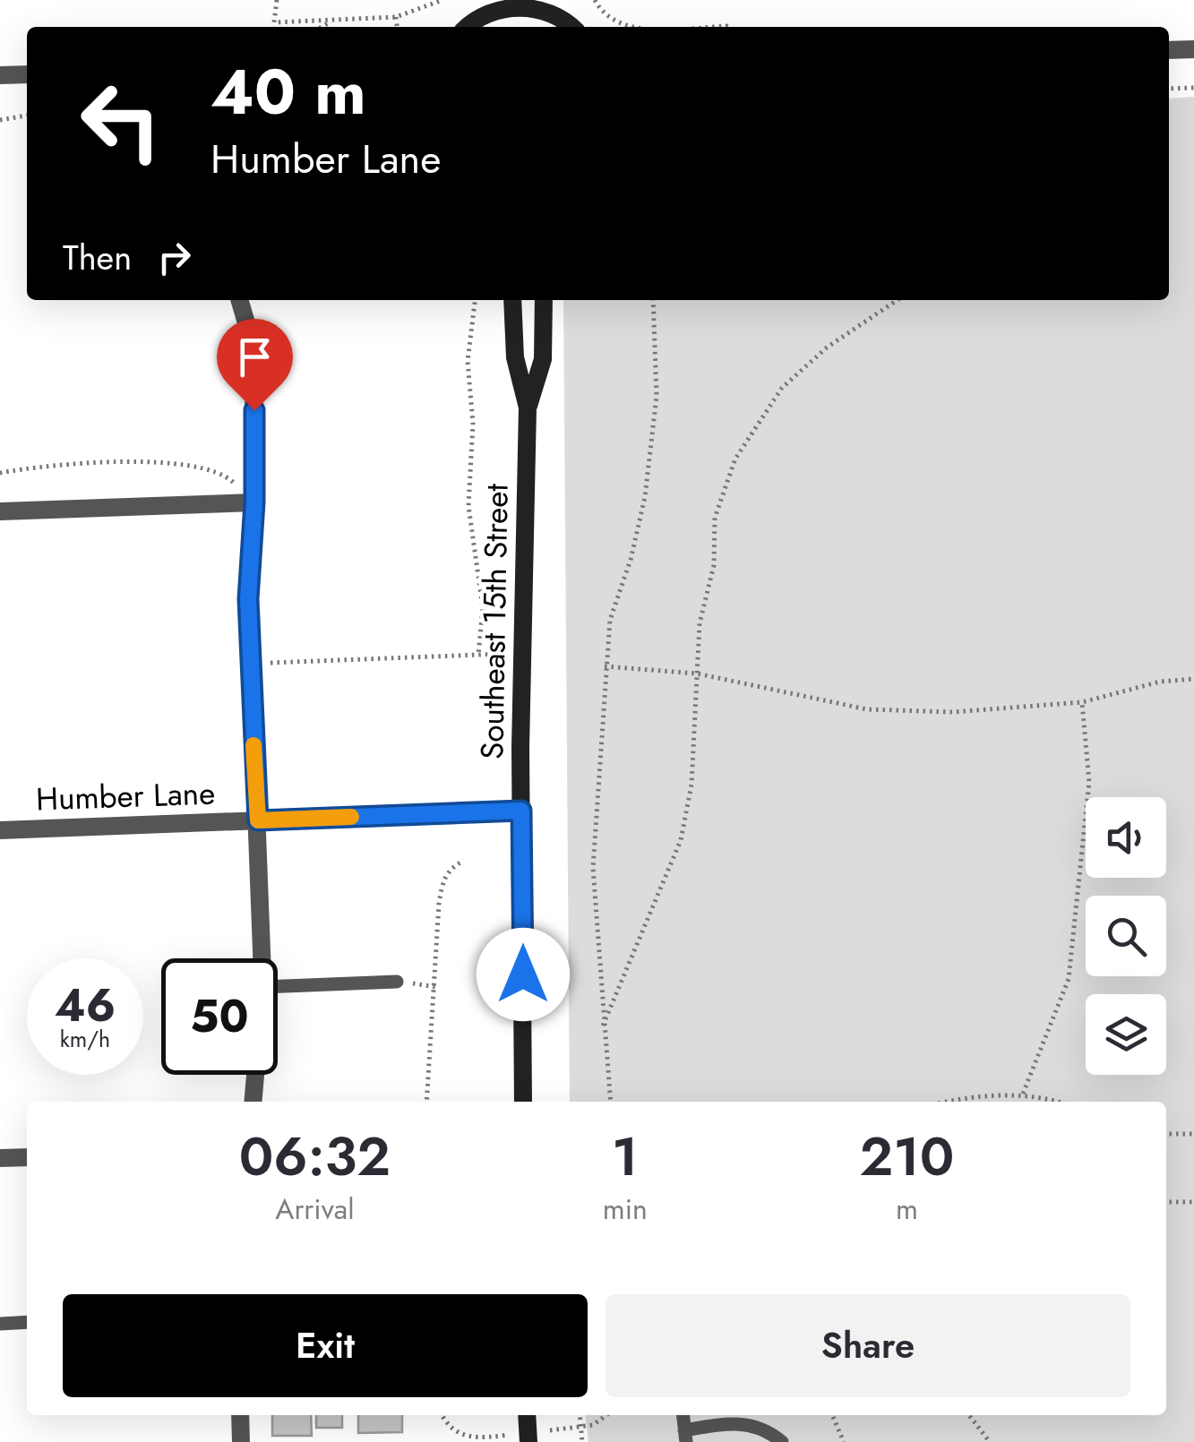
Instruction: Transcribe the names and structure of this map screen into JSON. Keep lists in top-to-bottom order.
{
  "streets": {
    "main road": ["Southeast 15th Street"],
    "street": ["Humber Lane"]
  },
  "crossings": [
    ["Southeast 15th Street", "Humber Lane"]
  ],
  "page": {
    "turn": ["40 m", "Humber Lane"],
    "then": "Then",
    "speed": "46 km/h",
    "limit": "50",
    "eta": [
      "06:32",
      "Arrival",
      "1",
      "min",
      "210",
      "m"
    ],
    "buttons": ["Exit", "Share"]
  }
}
